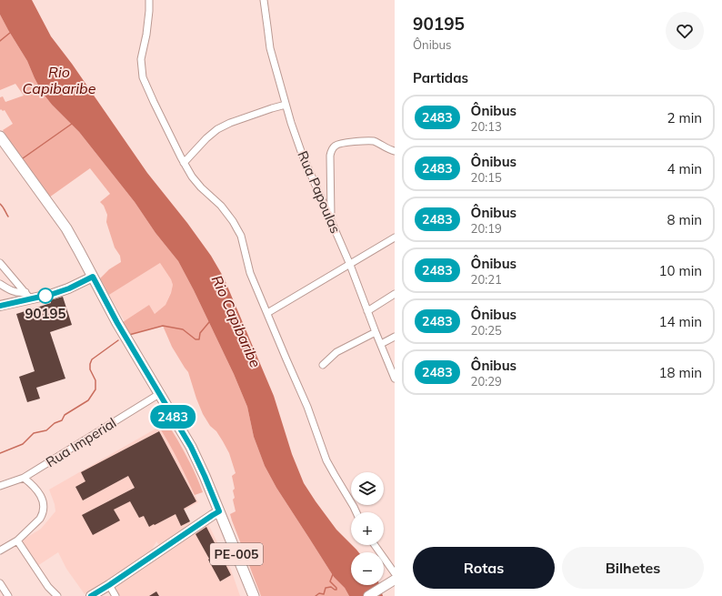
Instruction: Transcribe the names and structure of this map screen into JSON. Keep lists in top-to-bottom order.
{
  "streets": {
    "main road": ["PE-005"],
    "street": ["Rua Papoulas", "Rua Imperial"]
  },
  "crossings": [
    ["Rua Imperial", "PE-005"]
  ],
  "water": ["Rio Capibaribe"],
  "places": ["90195"],
  "lines": ["bus line 2483"],
  "page": {
    "on_map": "2483",
    "heading": [
      ["90195", "Ônibus"],
      "Partidas"
    ],
    "list": [
      {
        "mark": "2483",
        "name": "Ônibus",
        "note": "20:13",
        "value": "2 min"
      },
      {
        "mark": "2483",
        "name": "Ônibus",
        "note": "20:15",
        "value": "4 min"
      },
      {
        "mark": "2483",
        "name": "Ônibus",
        "note": "20:19",
        "value": "8 min"
      },
      {
        "mark": "2483",
        "name": "Ônibus",
        "note": "20:21",
        "value": "10 min"
      },
      {
        "mark": "2483",
        "name": "Ônibus",
        "note": "20:25",
        "value": "14 min"
      },
      {
        "mark": "2483",
        "name": "Ônibus",
        "note": "20:29",
        "value": "18 min"
      }
    ],
    "map_buttons": ["+", "−"],
    "buttons": ["Rotas", "Bilhetes"]
  }
}
